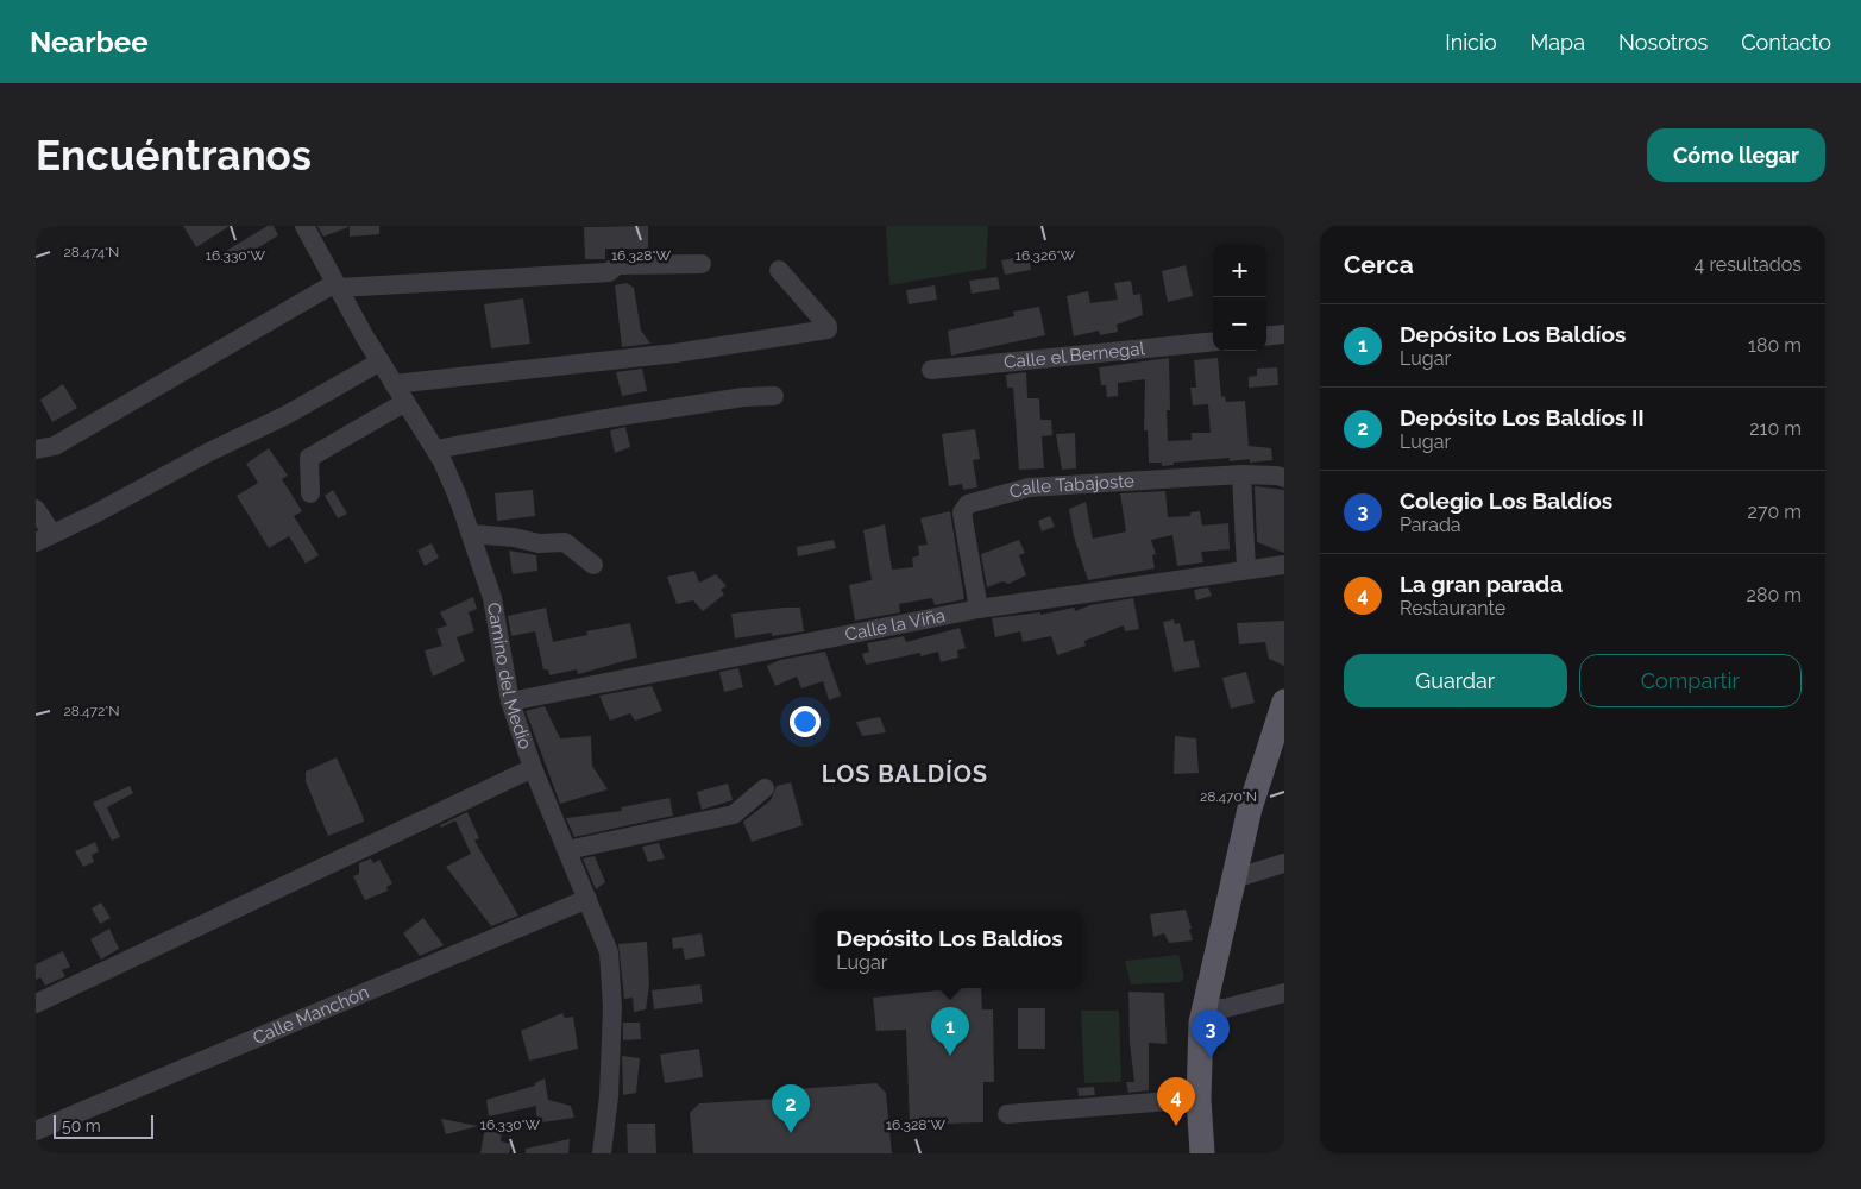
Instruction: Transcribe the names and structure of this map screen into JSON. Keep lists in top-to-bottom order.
{
  "streets": {
    "street": [
      "Calle el Bernegal",
      "Calle Tabajoste",
      "Calle la Viña",
      "Camino del Medio",
      "Calle Manchón"
    ]
  },
  "crossings": [
    ["Calle Tabajoste", "Calle la Viña"],
    ["Calle la Viña", "Camino del Medio"],
    ["Camino del Medio", "Calle Manchón"]
  ],
  "districts": ["LOS BALDÍOS"],
  "scale_bar": "50 m",
  "page": {
    "header": "Nearbee",
    "nav": [
      "Inicio",
      "Mapa",
      "Nosotros",
      "Contacto"
    ],
    "buttons": [
      "Cómo llegar",
      ["Guardar", "Compartir"]
    ],
    "title": "Encuéntranos",
    "heading": ["Cerca", "4 resultados"],
    "map_buttons": ["+", "−"],
    "list": [
      {
        "mark": "1",
        "name": "Depósito Los Baldíos",
        "note": "Lugar",
        "value": "180 m"
      },
      {
        "mark": "2",
        "name": "Depósito Los Baldíos II",
        "note": "Lugar",
        "value": "210 m"
      },
      {
        "mark": "3",
        "name": "Colegio Los Baldíos",
        "note": "Parada",
        "value": "270 m"
      },
      {
        "mark": "4",
        "name": "La gran parada",
        "note": "Restaurante",
        "value": "280 m"
      }
    ],
    "popup": ["Depósito Los Baldíos", "Lugar"],
    "pins": [
      "1",
      "3",
      "4",
      "2"
    ],
    "scale": "50 m"
  },
  "coordinates": [
    "28.474°N",
    "16.330°W",
    "16.328°W",
    "16.326°W",
    "28.472°N",
    "28.470°N"
  ]
}
